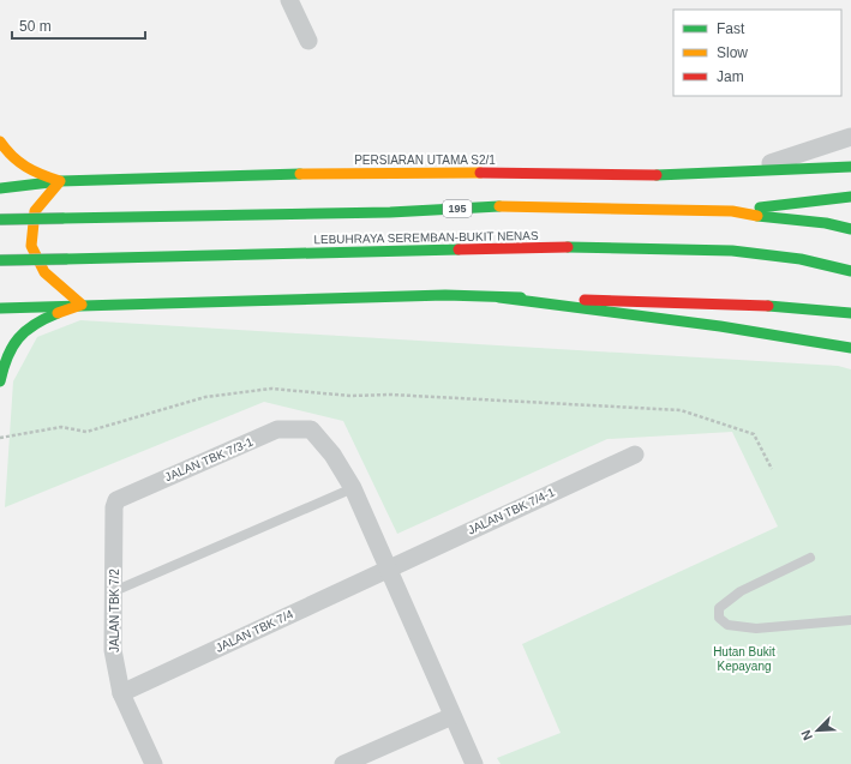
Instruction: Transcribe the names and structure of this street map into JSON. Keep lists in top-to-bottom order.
{
  "streets": {
    "main road": ["PERSIARAN UTAMA S2/1", "195", "LEBUHRAYA SEREMBAN-BUKIT NENAS"],
    "street": [
      "JALAN TBK 7/3-1",
      "JALAN TBK 7/4-1",
      "JALAN TBK 7/2",
      "JALAN TBK 7/4"
    ]
  },
  "crossings": [
    ["JALAN TBK 7/3-1", "JALAN TBK 7/2"],
    ["JALAN TBK 7/4-1", "JALAN TBK 7/4"],
    ["JALAN TBK 7/2", "JALAN TBK 7/4"]
  ],
  "parks": ["Hutan Bukit Kepayang"],
  "legend": ["Fast", "Slow", "Jam"],
  "scale_bar": "50 m",
  "north": "bottom left"
}
